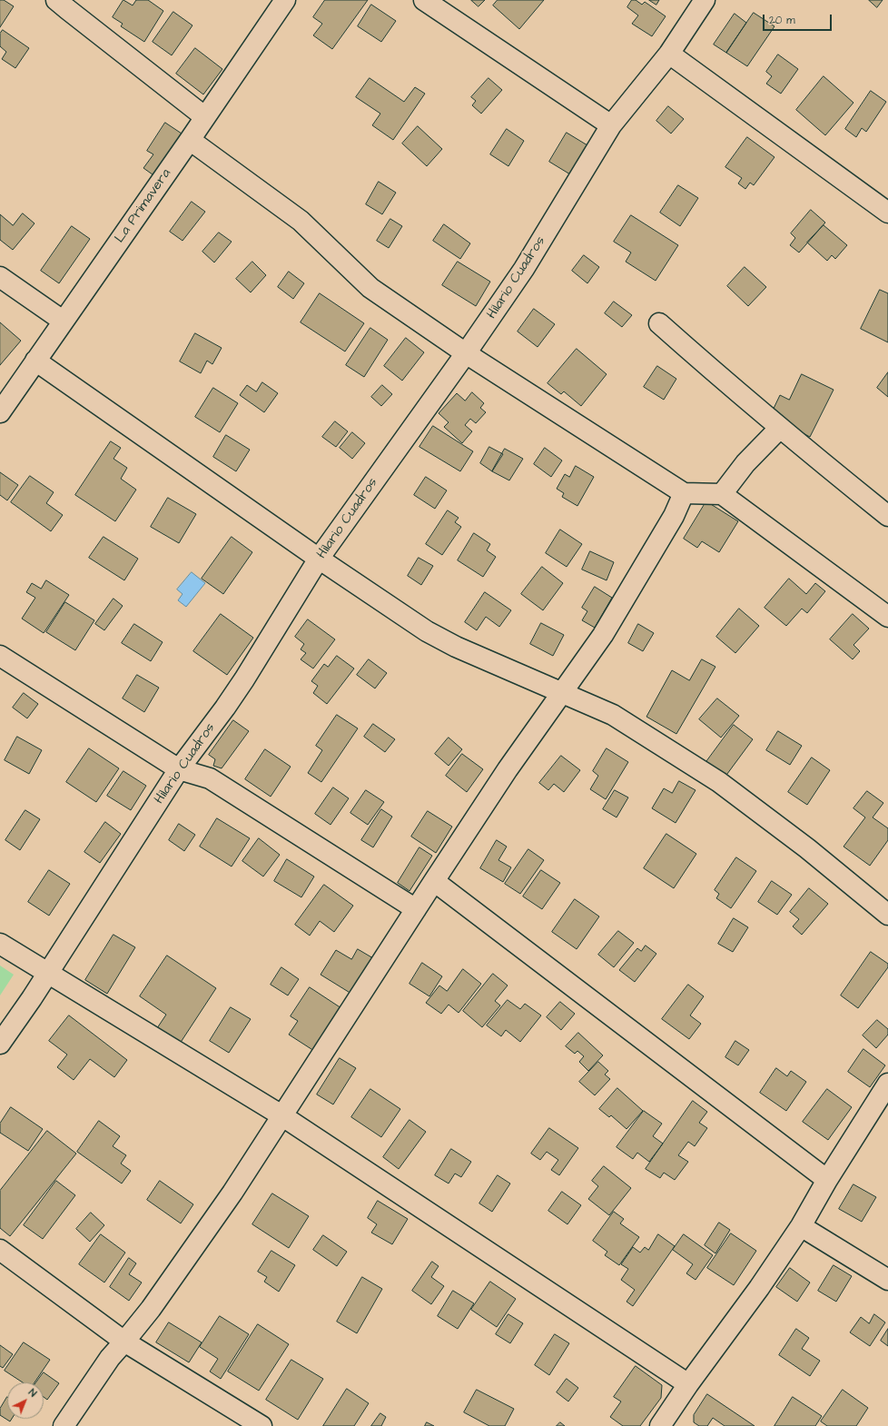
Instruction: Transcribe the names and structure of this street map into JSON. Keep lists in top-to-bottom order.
{
  "streets": {
    "street": ["La Primavera", "Hilario Cuadros"]
  },
  "scale_bar": "20 m",
  "north": "top right"
}
